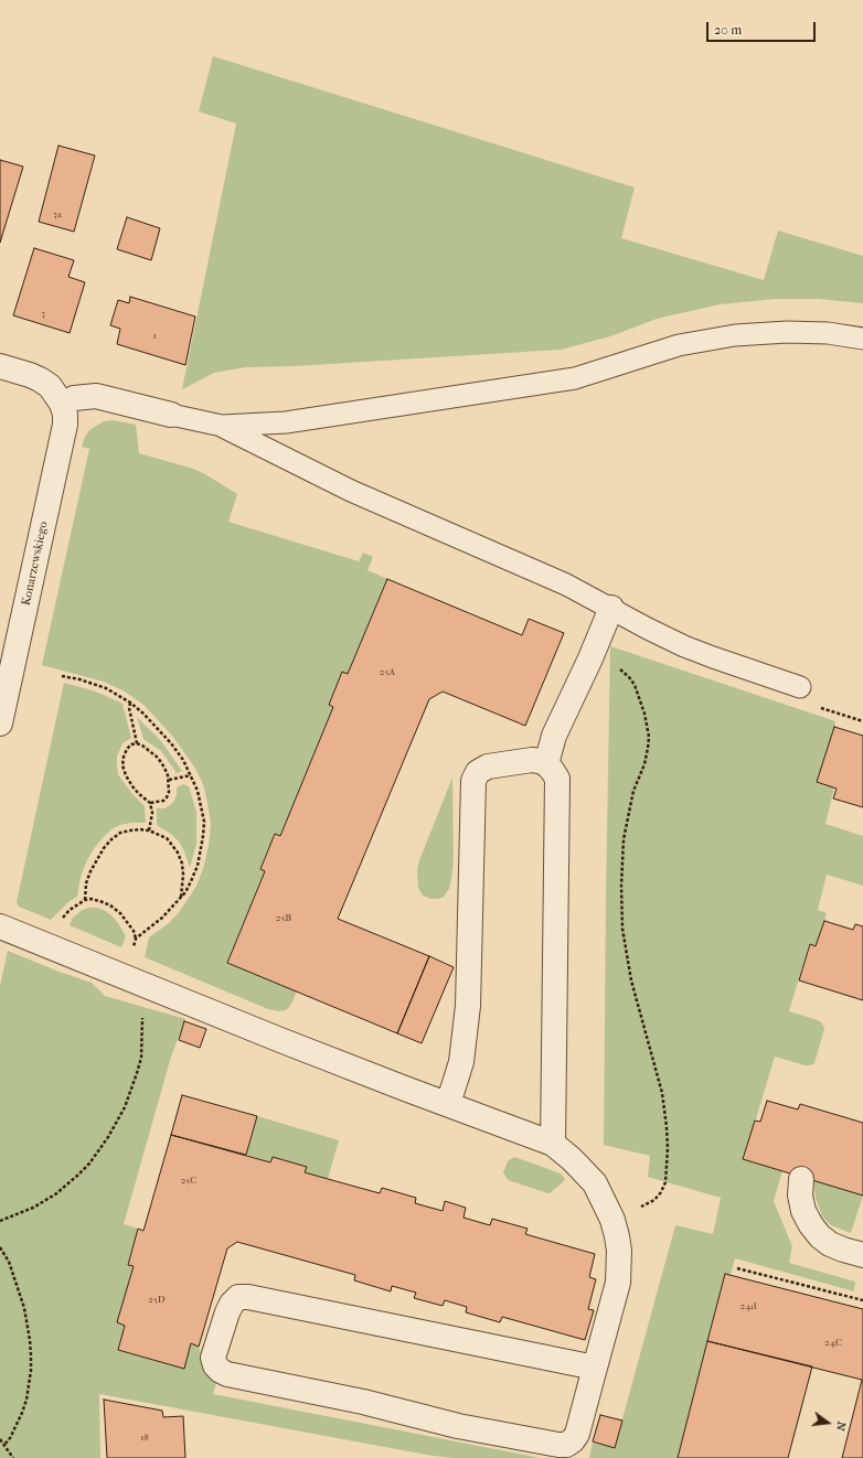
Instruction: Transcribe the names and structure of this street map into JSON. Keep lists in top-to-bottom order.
{
  "streets": {
    "street": ["Konarzewskiego"]
  },
  "house_numbers": [
    "3a",
    "3",
    "1",
    "25A",
    "25B",
    "25C",
    "25D",
    "24d",
    "24C",
    "18"
  ],
  "scale_bar": "20 m",
  "north": "right"
}
